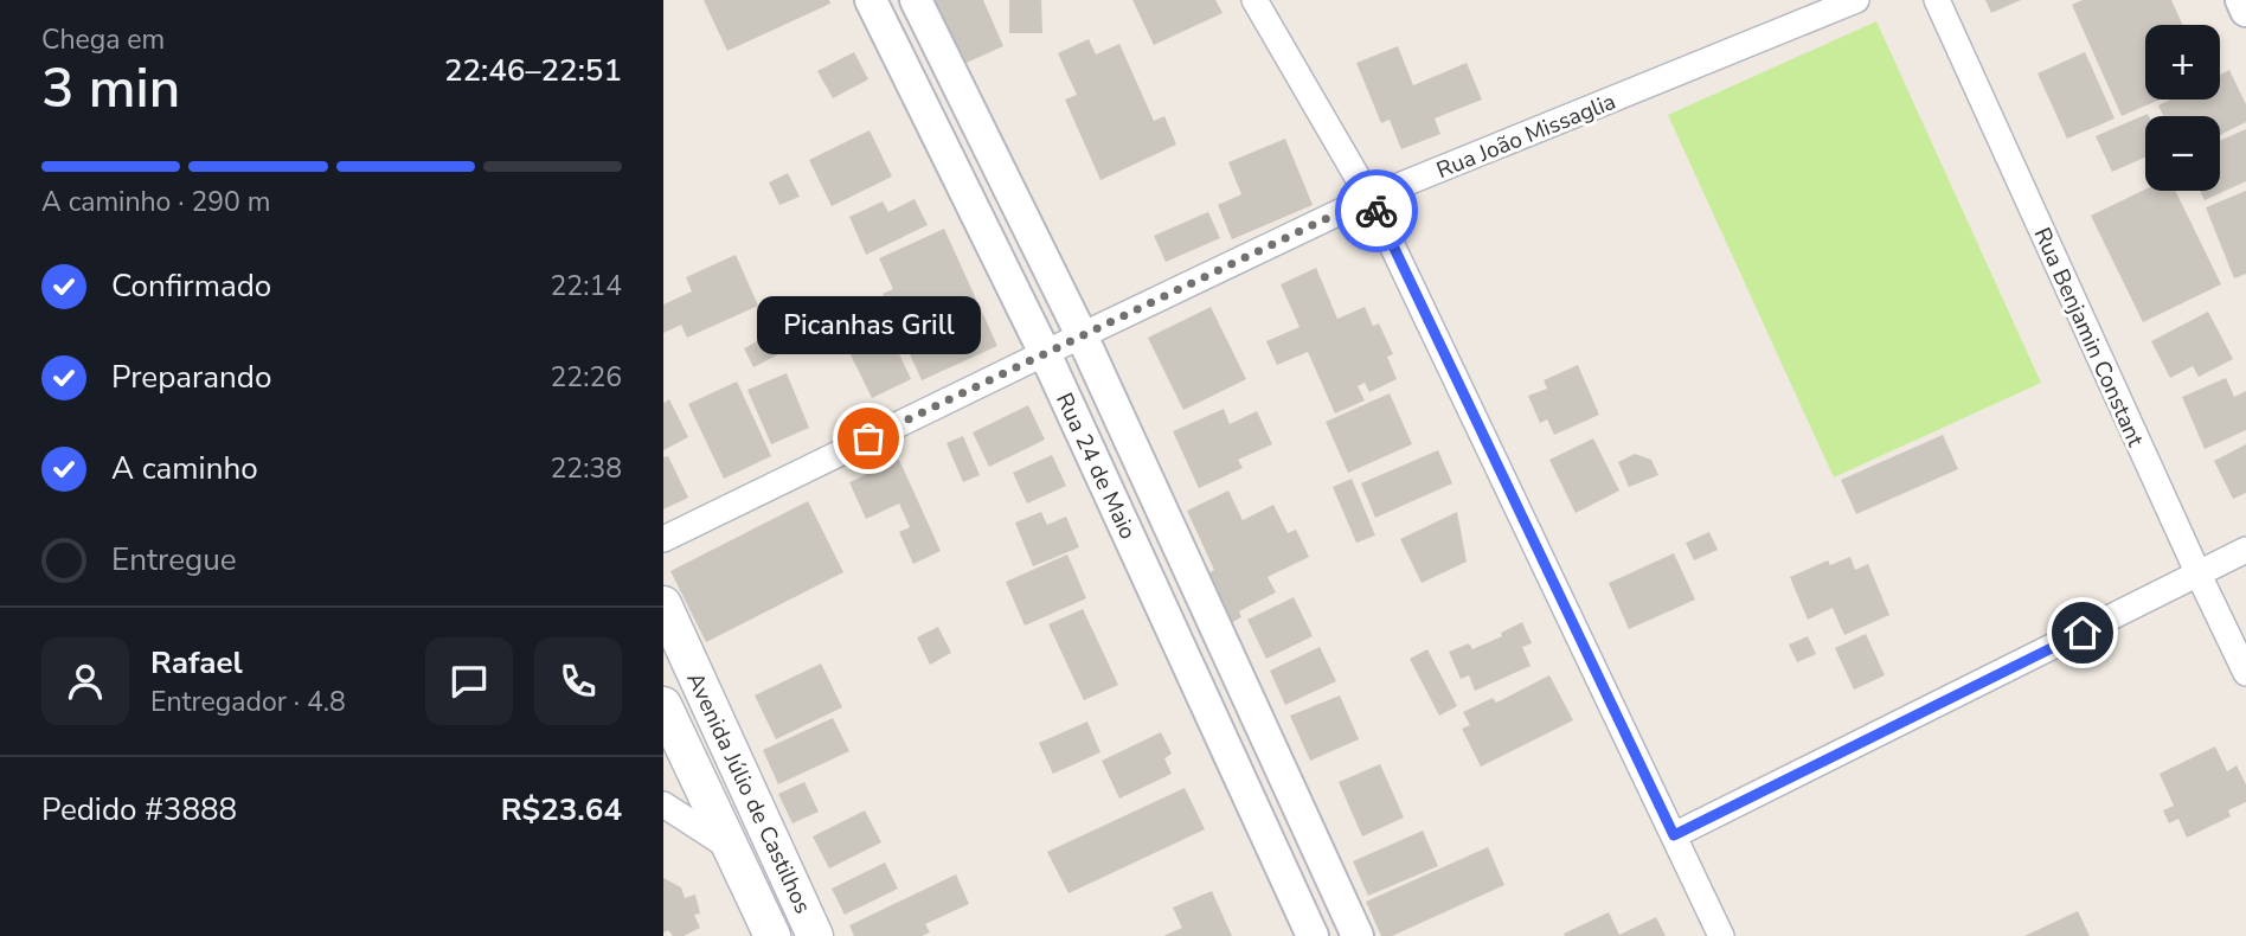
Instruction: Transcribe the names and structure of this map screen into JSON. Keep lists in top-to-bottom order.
{
  "streets": {
    "main road": ["Avenida Júlio de Castilhos"],
    "street": ["Rua João Missaglia", "Rua Benjamin Constant", "Rua 24 de Maio"]
  },
  "crossings": [
    ["Rua João Missaglia", "Rua 24 de Maio"]
  ],
  "places": ["Picanhas Grill"],
  "page": {
    "heading": ["3 min", "Chega em", "22:46–22:51"],
    "panel": [
      "Rafael",
      "Entregador · 4.8",
      "Pedido #3888",
      "R$23.64"
    ],
    "map_buttons": ["+", "−"],
    "bar": "A caminho · 290 m",
    "list": [
      ["Confirmado", "22:14"],
      ["Preparando", "22:26"],
      ["A caminho", "22:38"],
      "Entregue"
    ],
    "bubble": "Picanhas Grill"
  }
}
